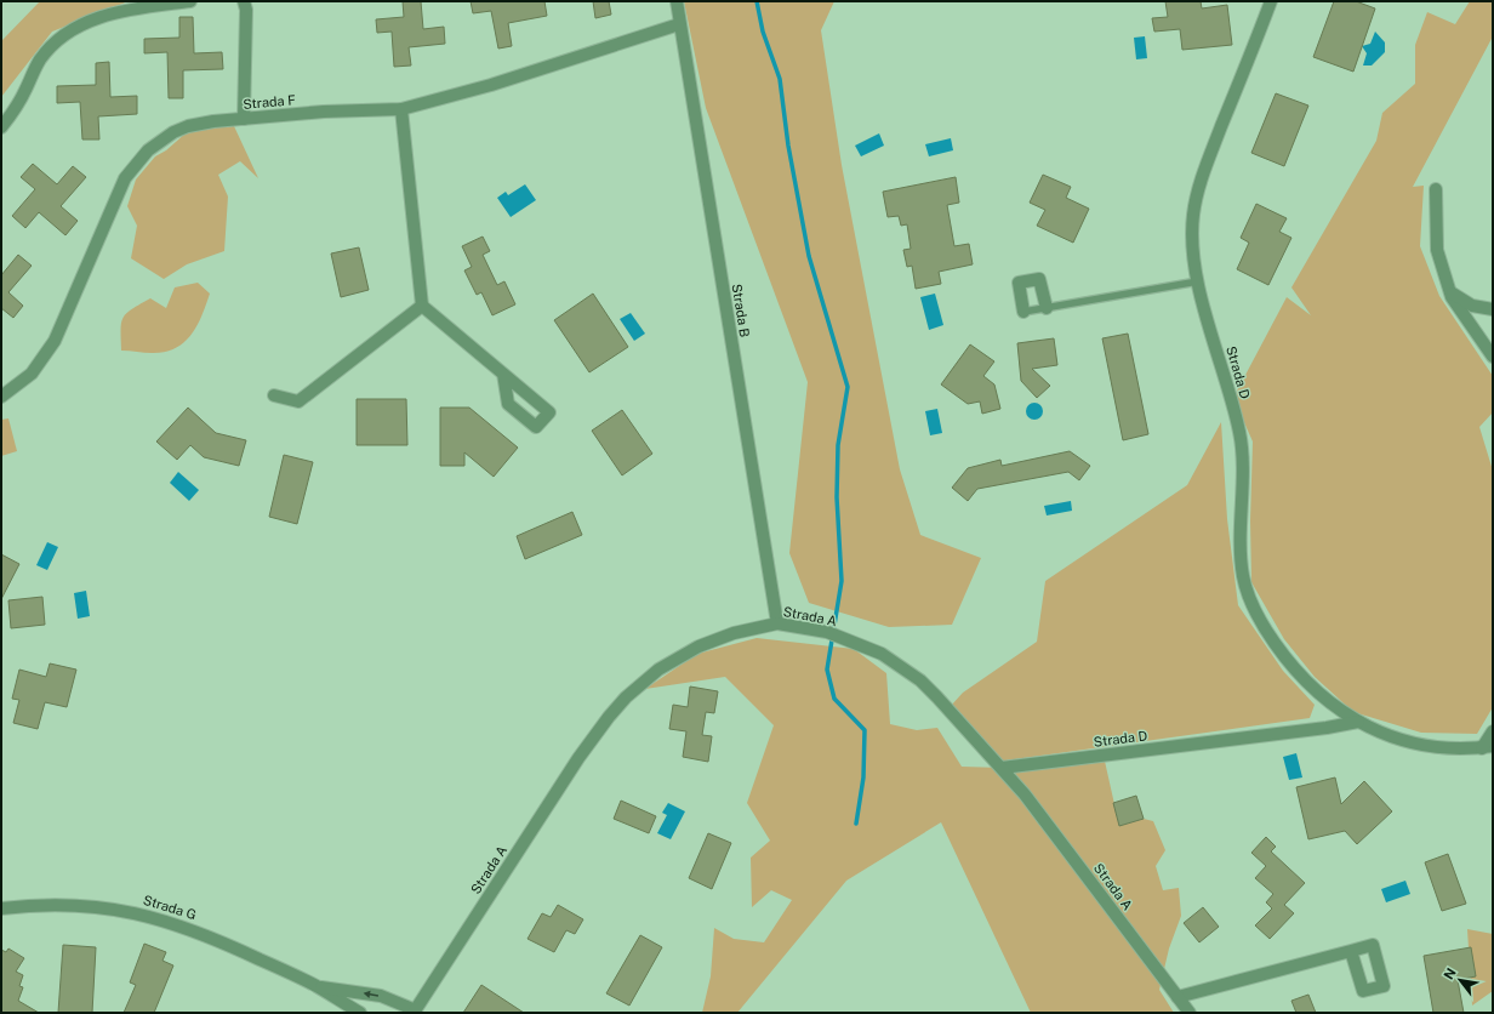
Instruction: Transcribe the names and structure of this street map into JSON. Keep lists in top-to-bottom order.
{
  "streets": {
    "street": [
      "Strada F",
      "Strada B",
      "Strada D",
      "Strada A",
      "Strada G"
    ]
  },
  "crossings": [
    ["Strada F", "Strada B"],
    ["Strada B", "Strada A"],
    ["Strada D", "Strada A"],
    ["Strada A", "Strada G"]
  ],
  "north": "top left"
}
